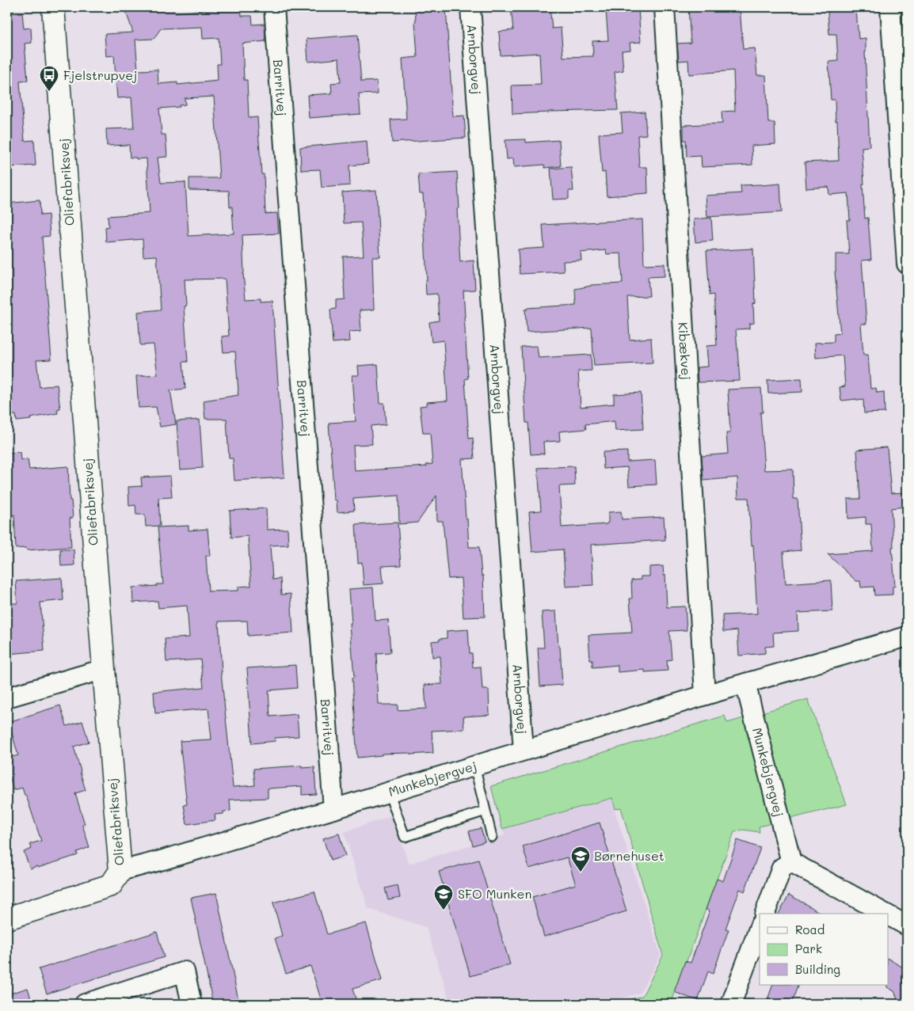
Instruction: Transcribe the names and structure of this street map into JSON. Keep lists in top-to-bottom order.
{
  "streets": {
    "street": [
      "Arnborgvej",
      "Barritvej",
      "Oliefabriksvej",
      "Kibækvej",
      "Munkebjergvej"
    ]
  },
  "crossings": [
    ["Arnborgvej", "Munkebjergvej"],
    ["Barritvej", "Munkebjergvej"],
    ["Oliefabriksvej", "Munkebjergvej"],
    ["Kibækvej", "Munkebjergvej"]
  ],
  "places": {
    "bus stop": ["Fjelstrupvej"],
    "school or university": ["Børnehuset", "SFO Munken"]
  },
  "legend": ["Road", "Park", "Building"]
}
